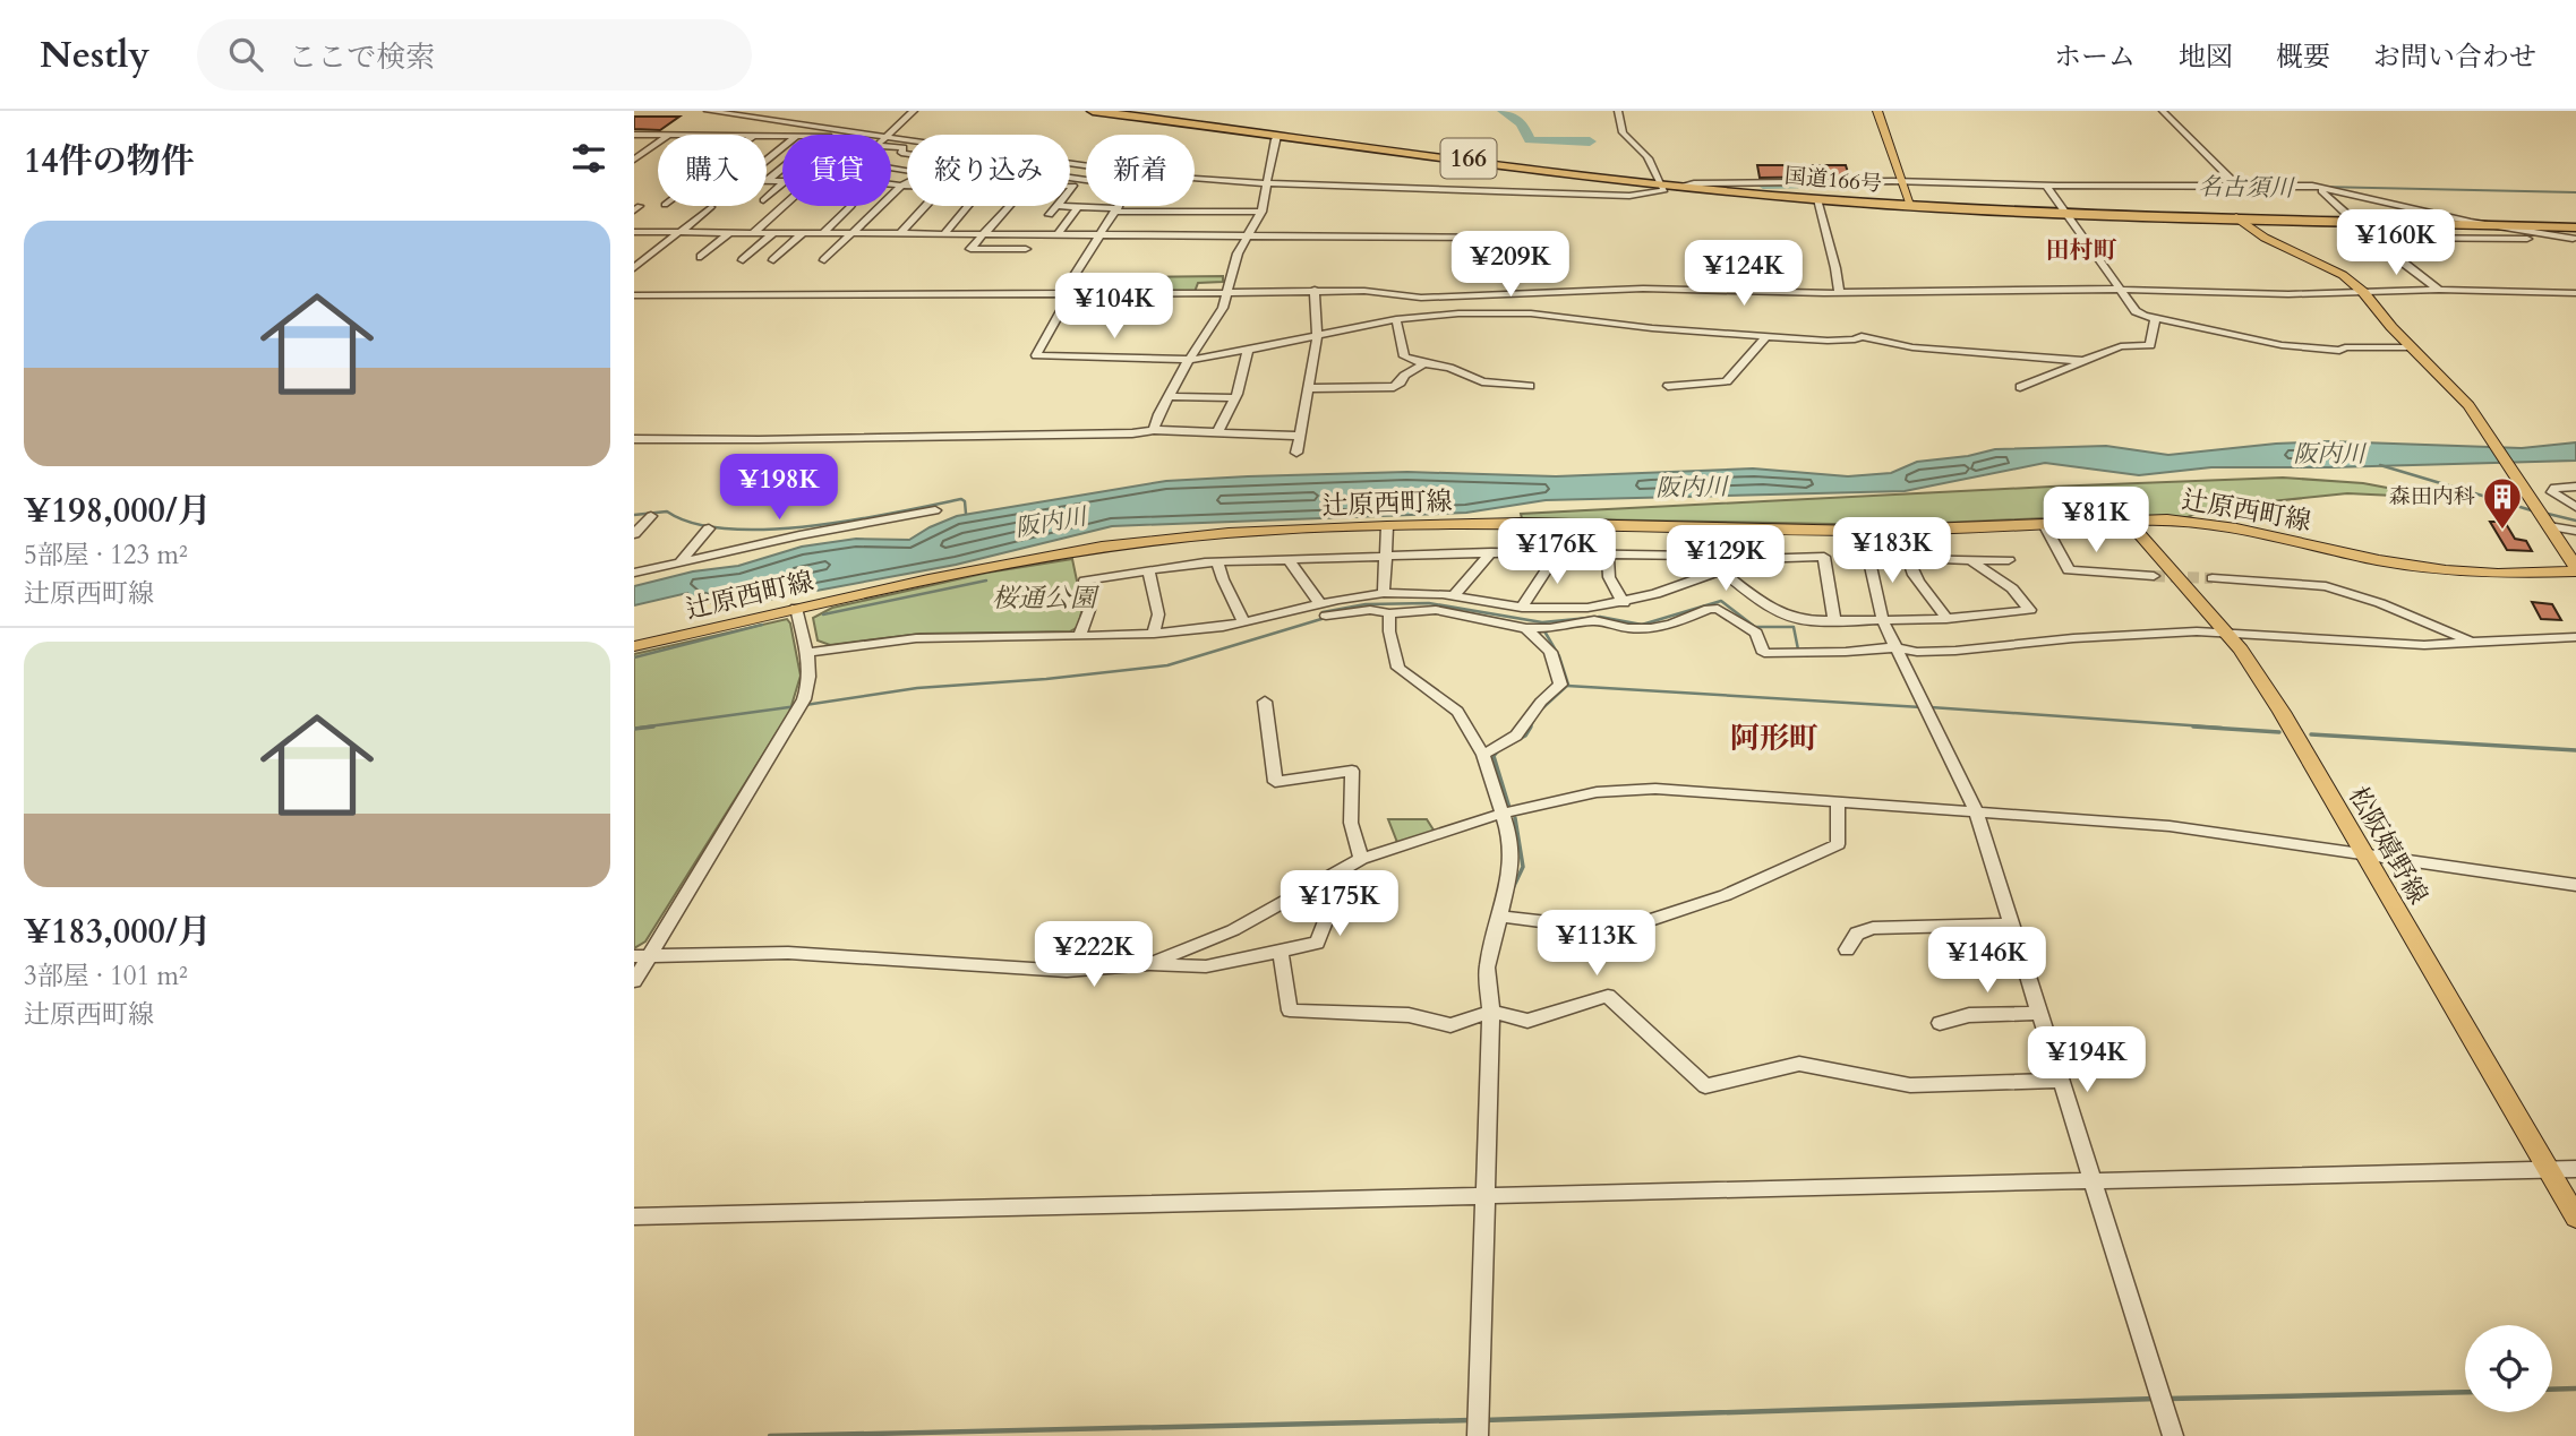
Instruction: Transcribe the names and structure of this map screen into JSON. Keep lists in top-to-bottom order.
{
  "streets": {
    "highway": ["166", "国道166号"],
    "main road": ["辻原西町線", "松阪嬉野線"]
  },
  "crossings": [
    ["辻原西町線", "松阪嬉野線"]
  ],
  "districts": ["田村町", "阿形町"],
  "water": ["名古須川", "阪内川"],
  "parks": ["桜通公園"],
  "places": {
    "building": ["森田内科"]
  },
  "page": {
    "header": "Nestly",
    "search": "ここで検索",
    "nav": [
      "ホーム",
      "地図",
      "概要",
      "お問い合わせ"
    ],
    "heading": "14件の物件",
    "chip": [
      "購入",
      "賃貸",
      "絞り込み",
      "新着"
    ],
    "list": [
      {
        "name": "¥198,000/月",
        "note": "5部屋 · 123 m² · 辻原西町線"
      },
      {
        "name": "¥183,000/月",
        "note": "3部屋 · 101 m² · 辻原西町線"
      }
    ],
    "price": [
      "¥160K",
      "¥209K",
      "¥124K",
      "¥104K",
      "¥198K",
      "¥81K",
      "¥183K",
      "¥176K",
      "¥129K",
      "¥175K",
      "¥113K",
      "¥222K",
      "¥146K",
      "¥194K"
    ]
  }
}
